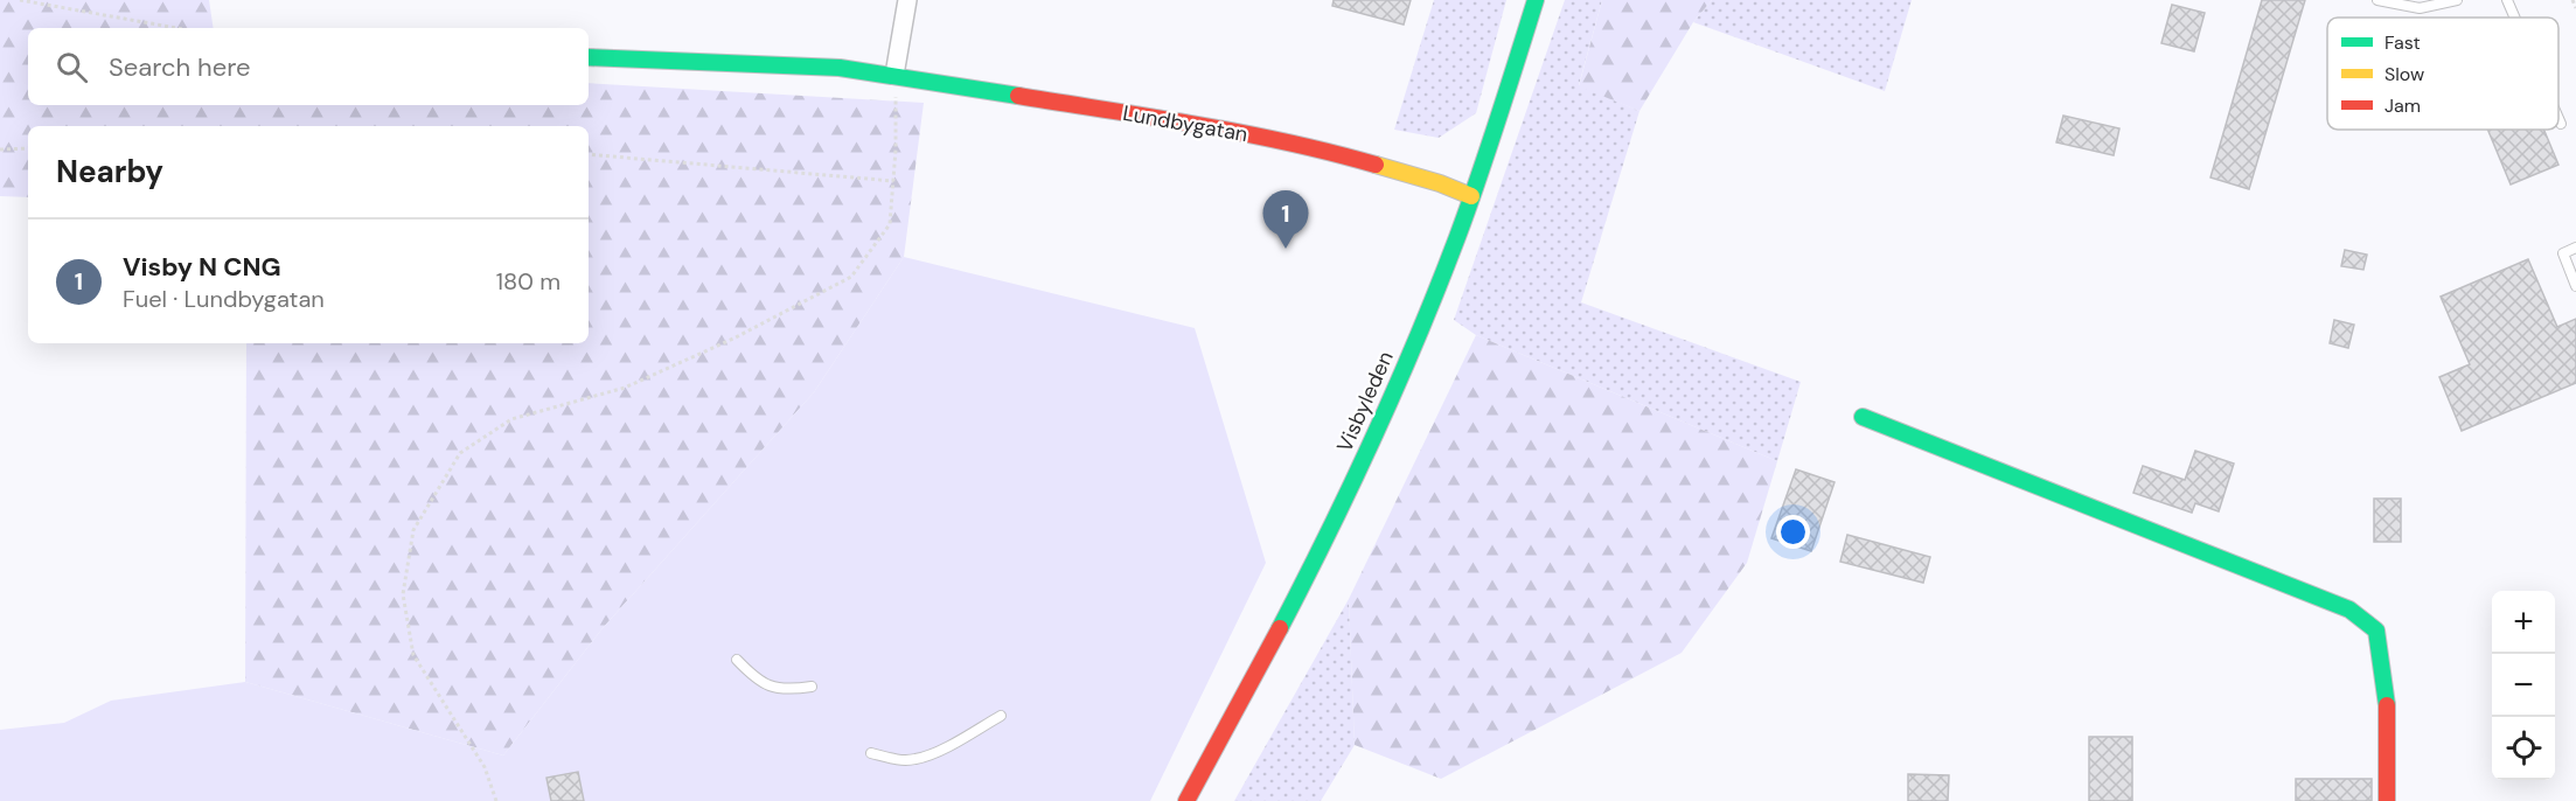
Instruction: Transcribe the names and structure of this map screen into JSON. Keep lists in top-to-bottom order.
{
  "streets": {
    "street": ["Lundbygatan", "Visbyleden"]
  },
  "crossings": [
    ["Lundbygatan", "Visbyleden"]
  ],
  "legend": ["Fast", "Slow", "Jam"],
  "page": {
    "search": "Search here",
    "heading": "Nearby",
    "pins": "1",
    "list": [
      {
        "mark": "1",
        "name": "Visby N CNG",
        "note": "Fuel · Lundbygatan",
        "value": "180 m"
      }
    ],
    "map_buttons": ["+", "−"]
  }
}
